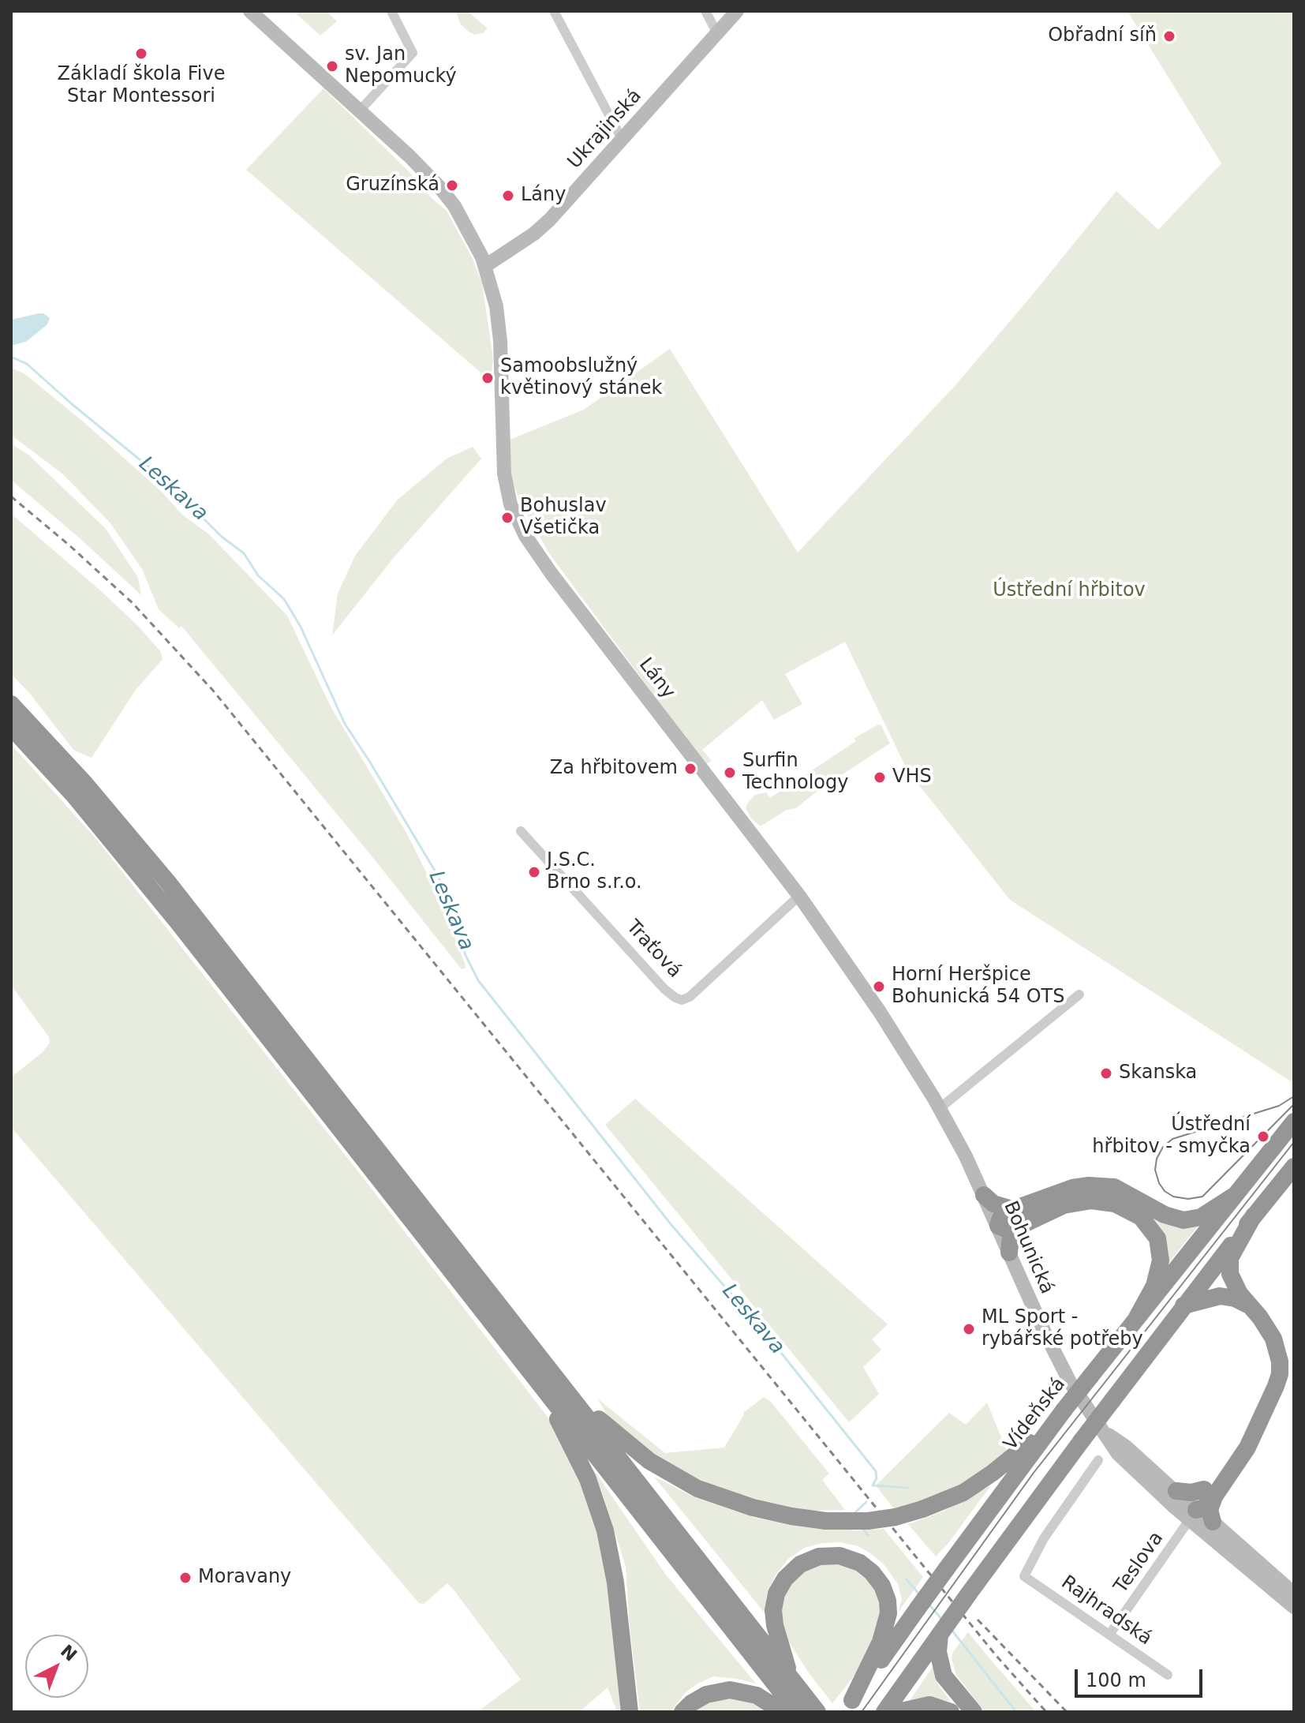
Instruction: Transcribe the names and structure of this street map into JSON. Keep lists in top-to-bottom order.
{
  "streets": {
    "highway": ["Vídeňská"],
    "street": [
      "Ukrajinská",
      "Lány",
      "Traťová",
      "Bohunická",
      "Teslova",
      "Rajhradská"
    ]
  },
  "crossings": [
    ["Ukrajinská", "Lány"],
    ["Lány", "Traťová"],
    ["Lány", "Bohunická"],
    ["Bohunická", "Teslova"],
    ["Teslova", "Rajhradská"]
  ],
  "water": ["Leskava"],
  "parks": ["Ústřední hřbitov"],
  "places": [
    "Obřadní síň",
    "Základí škola Five Star Montessori",
    "sv. Jan Nepomucký",
    "Gruzínská",
    "Lány",
    "Samoobslužný květinový stánek",
    "Bohuslav Všetička",
    "Za hřbitovem",
    "Surfin Technology",
    "VHS",
    "J.S.C. Brno s.r.o.",
    "Horní Heršpice Bohunická 54 OTS",
    "Skanska",
    "Ústřední hřbitov - smyčka",
    "ML Sport - rybářské potřeby",
    "Moravany"
  ],
  "scale_bar": "100 m",
  "north": "top right"
}
